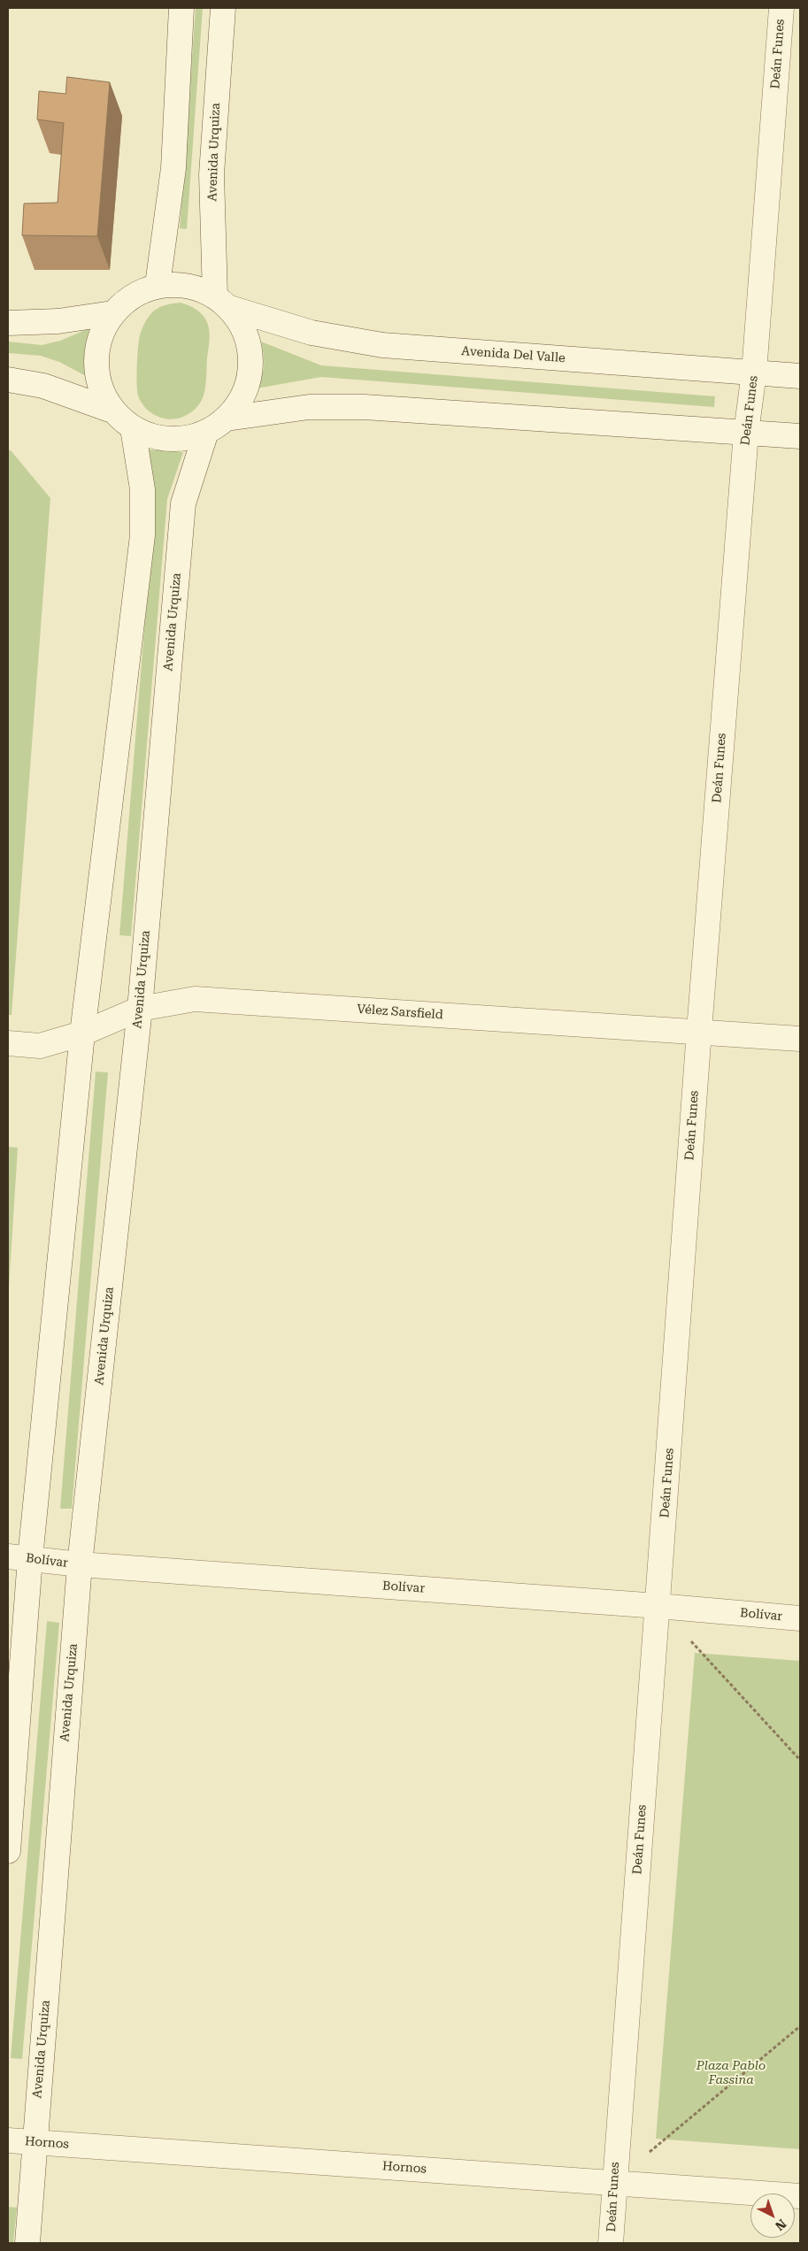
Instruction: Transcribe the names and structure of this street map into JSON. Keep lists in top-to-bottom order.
{
  "streets": {
    "main road": [
      "Deán Funes",
      "Avenida Urquiza",
      "Avenida Del Valle",
      "Vélez Sarsfield",
      "Bolívar",
      "Hornos"
    ]
  },
  "crossings": [
    ["Deán Funes", "Avenida Del Valle"],
    ["Deán Funes", "Vélez Sarsfield"],
    ["Deán Funes", "Bolívar"],
    ["Deán Funes", "Hornos"],
    ["Avenida Urquiza", "Avenida Del Valle"],
    ["Avenida Urquiza", "Vélez Sarsfield"],
    ["Avenida Urquiza", "Bolívar"],
    ["Avenida Urquiza", "Hornos"]
  ],
  "parks": ["Plaza Pablo Fassina"],
  "north": "bottom right"
}
